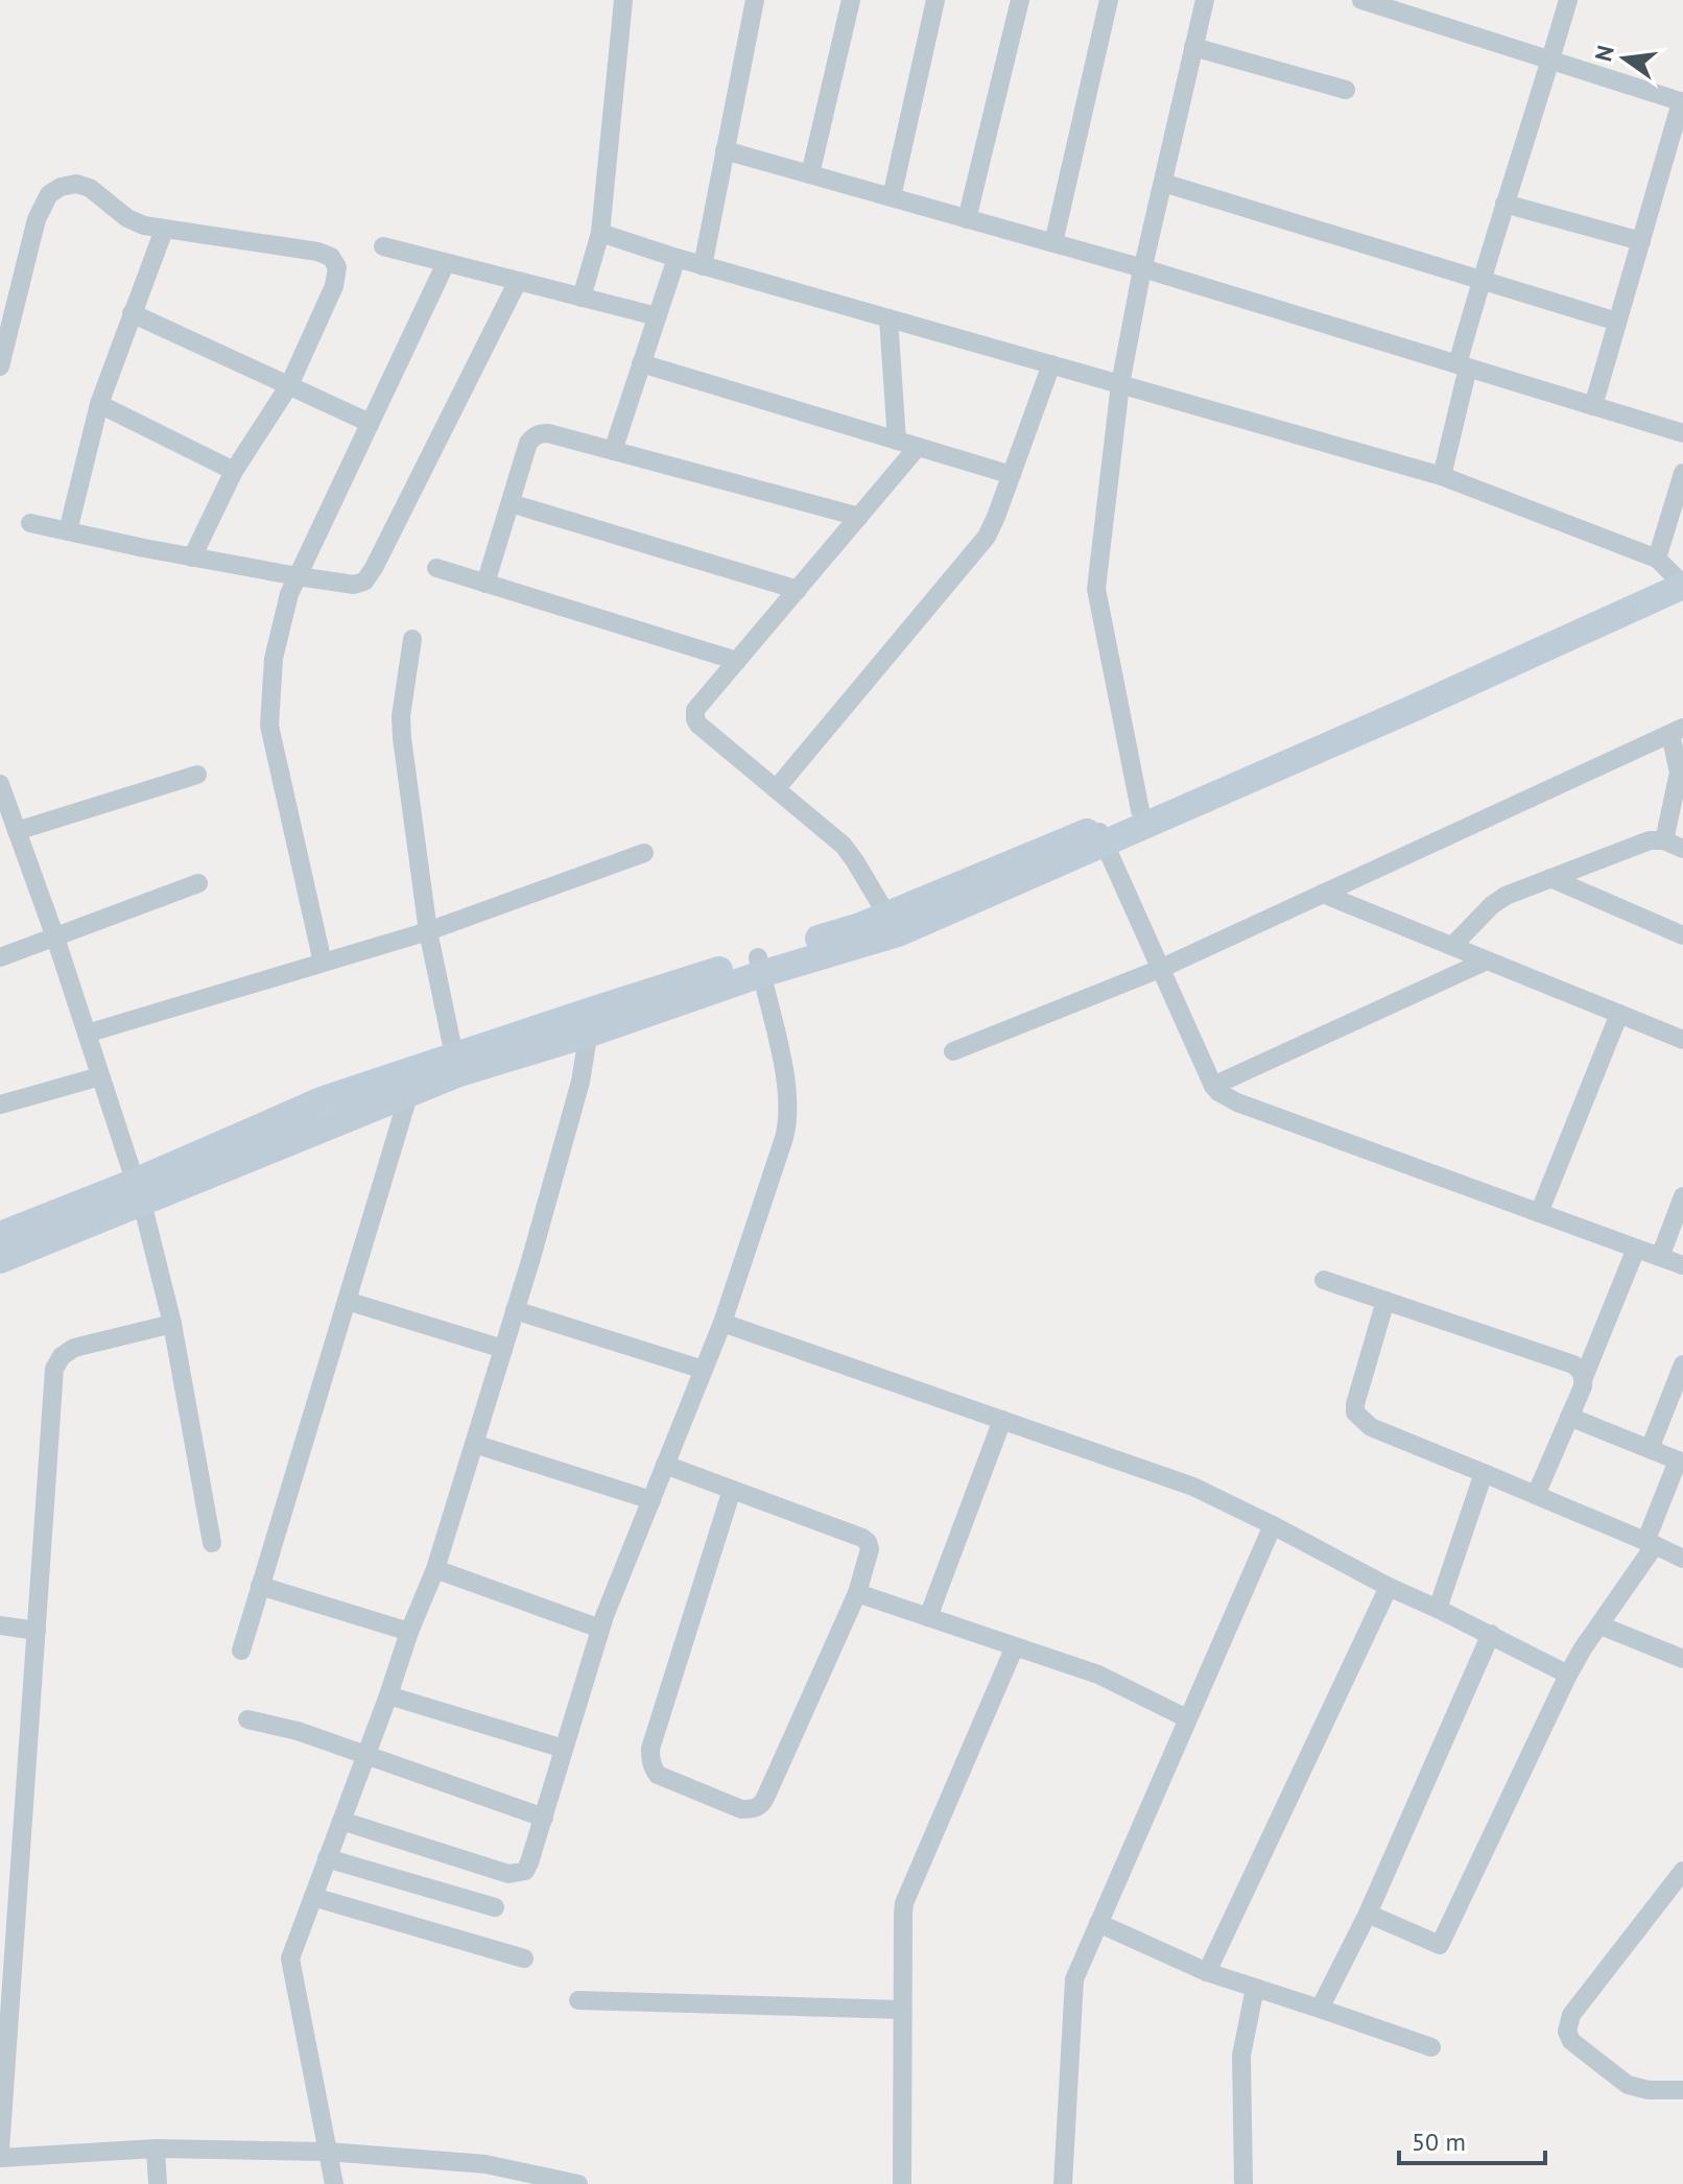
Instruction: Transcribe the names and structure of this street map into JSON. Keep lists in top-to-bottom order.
{
  "scale_bar": "50 m",
  "north": "left"
}
